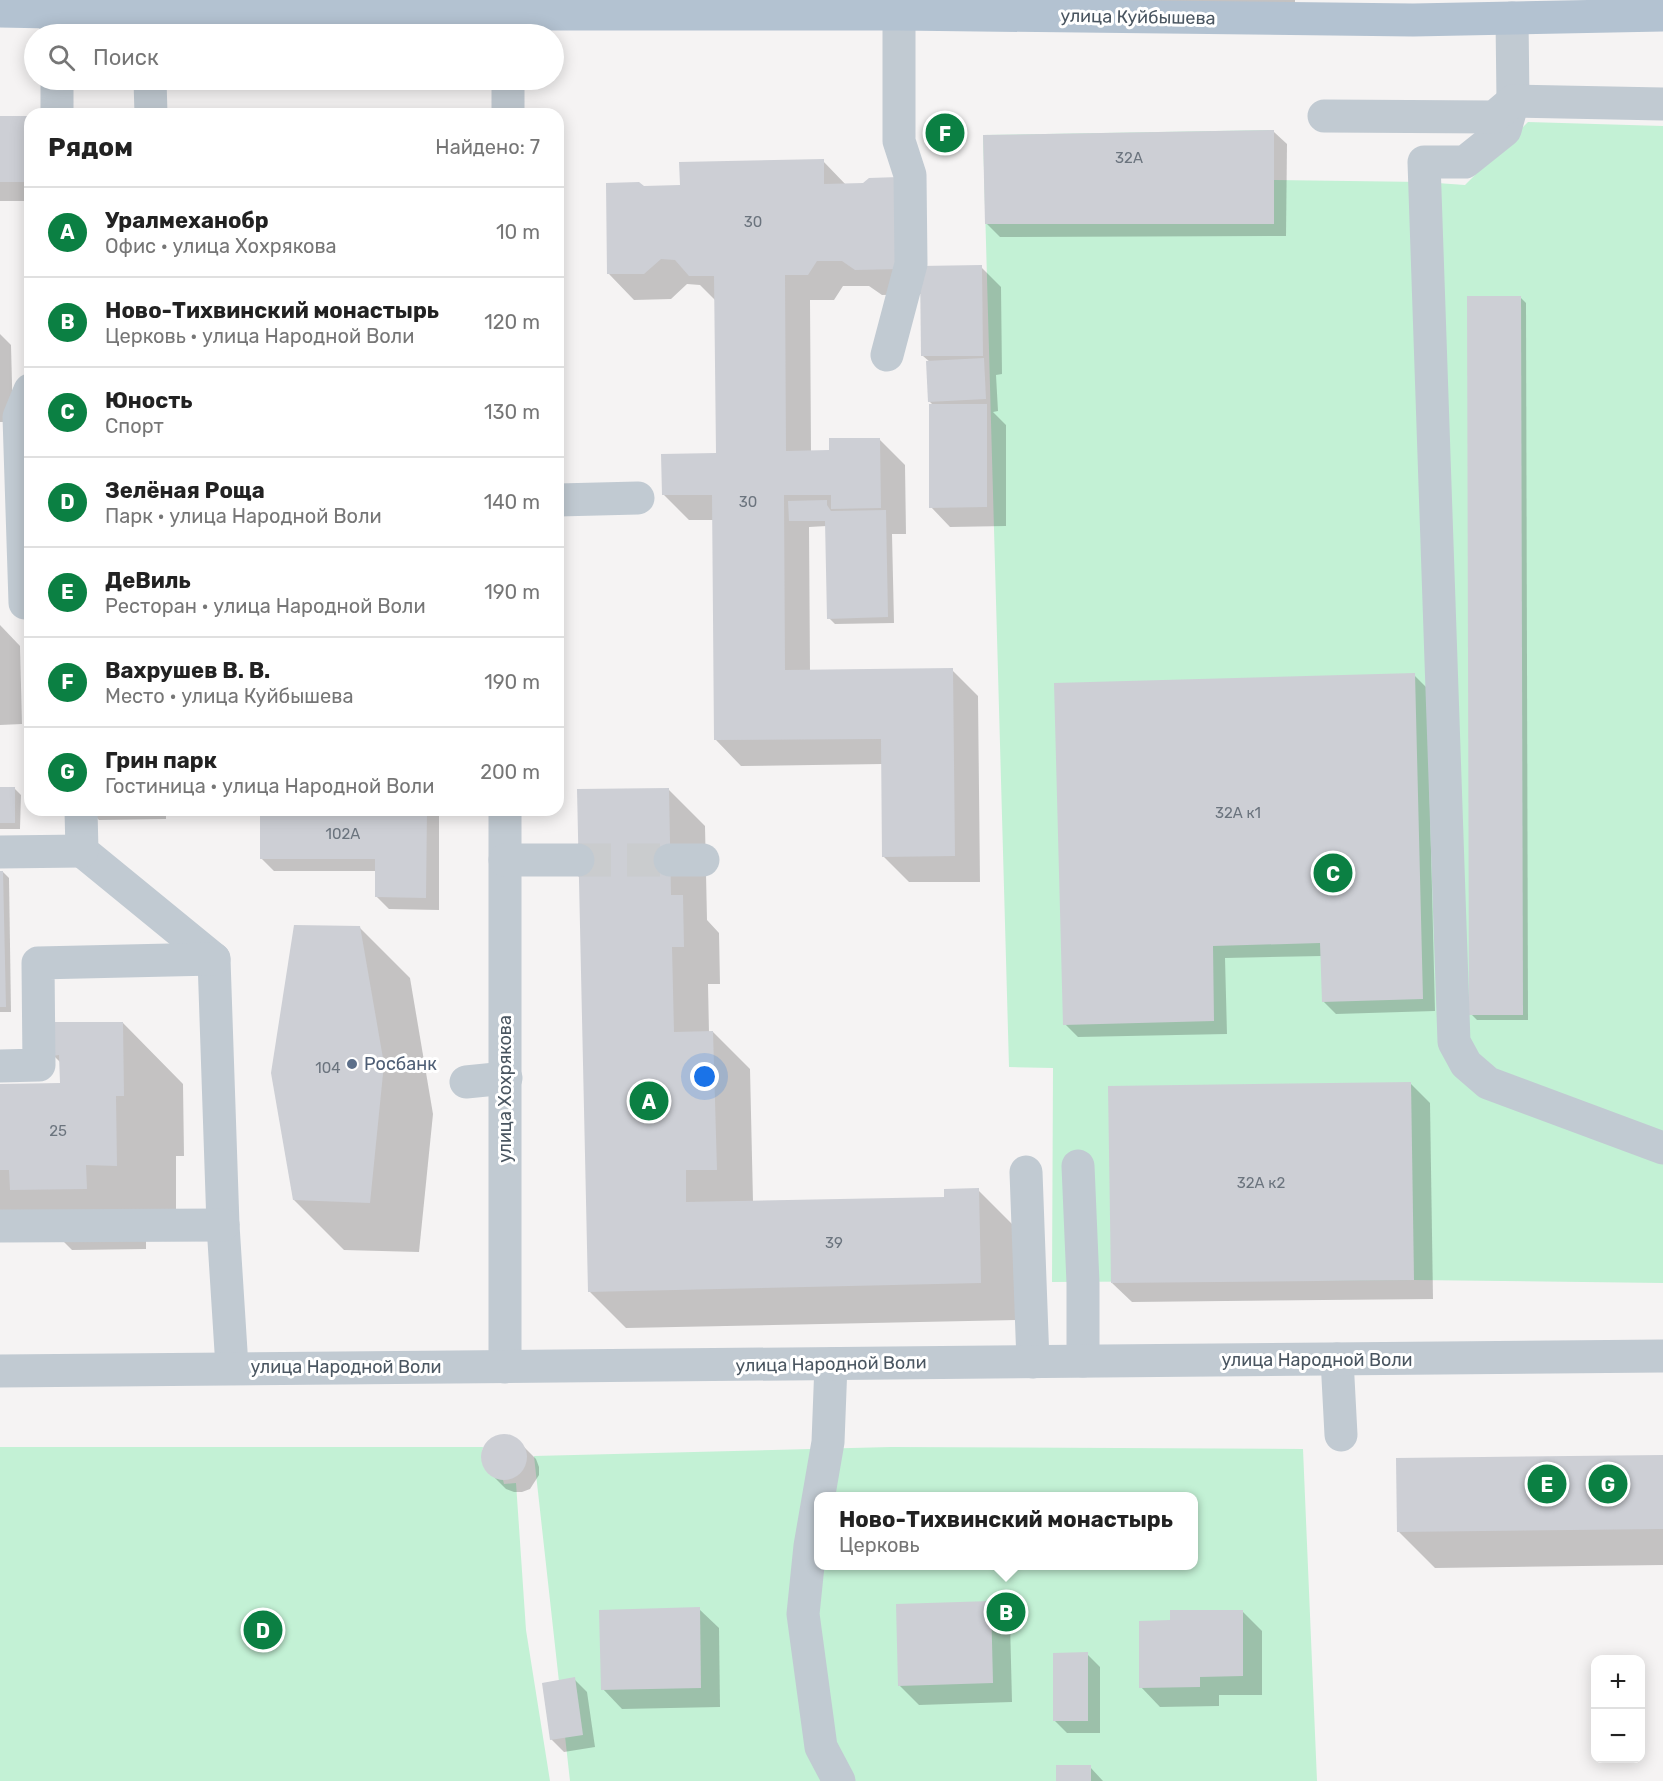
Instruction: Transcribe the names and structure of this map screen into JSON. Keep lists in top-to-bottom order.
{
  "streets": {
    "main road": ["улица Куйбышева"],
    "street": ["улица Хохрякова", "улица Народной Воли"]
  },
  "crossings": [
    ["улица Хохрякова", "улица Народной Воли"]
  ],
  "places": ["Росбанк"],
  "house_numbers": [
    "32А",
    "30",
    "30",
    "32А к1",
    "102А",
    "104",
    "25",
    "32А к2",
    "39"
  ],
  "page": {
    "search": "Поиск",
    "heading": ["Рядом", "Найдено: 7"],
    "pins": [
      "F",
      "C",
      "A",
      "E",
      "G",
      "B",
      "D"
    ],
    "list": [
      {
        "mark": "A",
        "name": "Уралмеханобр",
        "note": "Офис · улица Хохрякова",
        "value": "10 m"
      },
      {
        "mark": "B",
        "name": "Ново-Тихвинский монастырь",
        "note": "Церковь · улица Народной Воли",
        "value": "120 m"
      },
      {
        "mark": "C",
        "name": "Юность",
        "note": "Спорт",
        "value": "130 m"
      },
      {
        "mark": "D",
        "name": "Зелёная Роща",
        "note": "Парк · улица Народной Воли",
        "value": "140 m"
      },
      {
        "mark": "E",
        "name": "ДеВиль",
        "note": "Ресторан · улица Народной Воли",
        "value": "190 m"
      },
      {
        "mark": "F",
        "name": "Вахрушев В. В.",
        "note": "Место · улица Куйбышева",
        "value": "190 m"
      },
      {
        "mark": "G",
        "name": "Грин парк",
        "note": "Гостиница · улица Народной Воли",
        "value": "200 m"
      }
    ],
    "popup": ["Ново-Тихвинский монастырь", "Церковь"],
    "map_buttons": ["+", "−"]
  }
}
